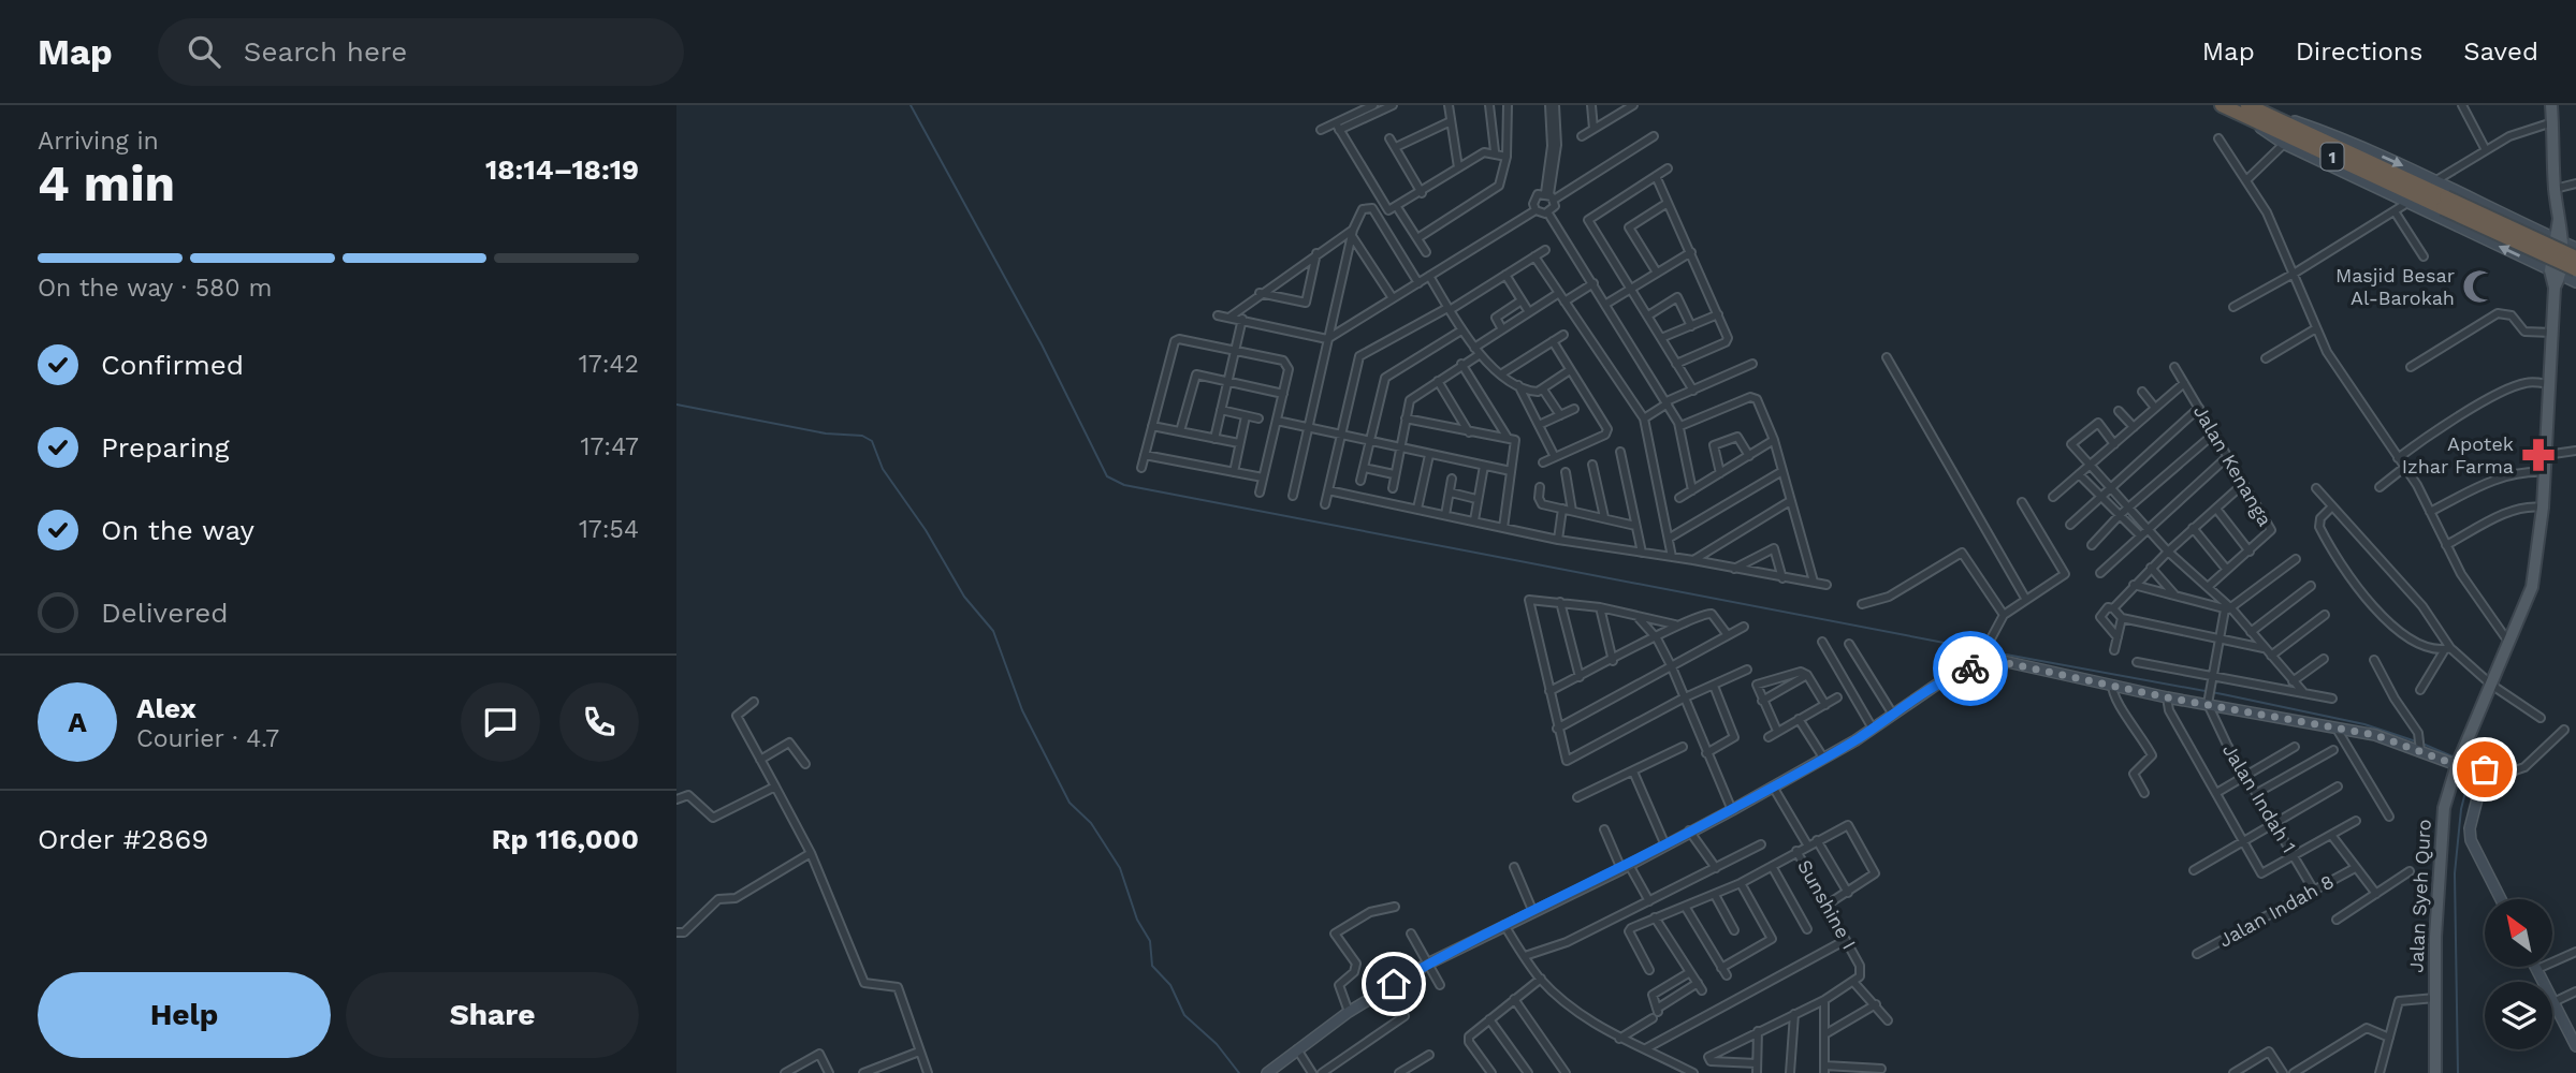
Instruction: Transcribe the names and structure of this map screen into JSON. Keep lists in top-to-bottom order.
{
  "streets": {
    "highway": ["1"],
    "main road": ["Jalan Syeh Quro"],
    "street": [
      "Jalan Kenanga",
      "Jalan Indah 1",
      "Sunshine I",
      "Jalan Indah 8"
    ]
  },
  "crossings": [
    ["Jalan Indah 1", "Jalan Indah 8"]
  ],
  "places": {
    "mosque": ["Masjid Besar Al-Barokah"],
    "pharmacy": ["Apotek Izhar Farma"]
  },
  "north": "top left",
  "page": {
    "header": "Map",
    "search": "Search here",
    "nav": ["Map", "Directions", "Saved"],
    "heading": ["4 min", "Arriving in", "18:14–18:19"],
    "panel": [
      "Alex",
      "Courier · 4.7",
      "Order #2869",
      "Rp 116,000"
    ],
    "bar": "On the way · 580 m",
    "list": [
      ["Confirmed", "17:42"],
      ["Preparing", "17:47"],
      ["On the way", "17:54"],
      "Delivered"
    ],
    "round": "A",
    "buttons": ["Help", "Share"]
  }
}
